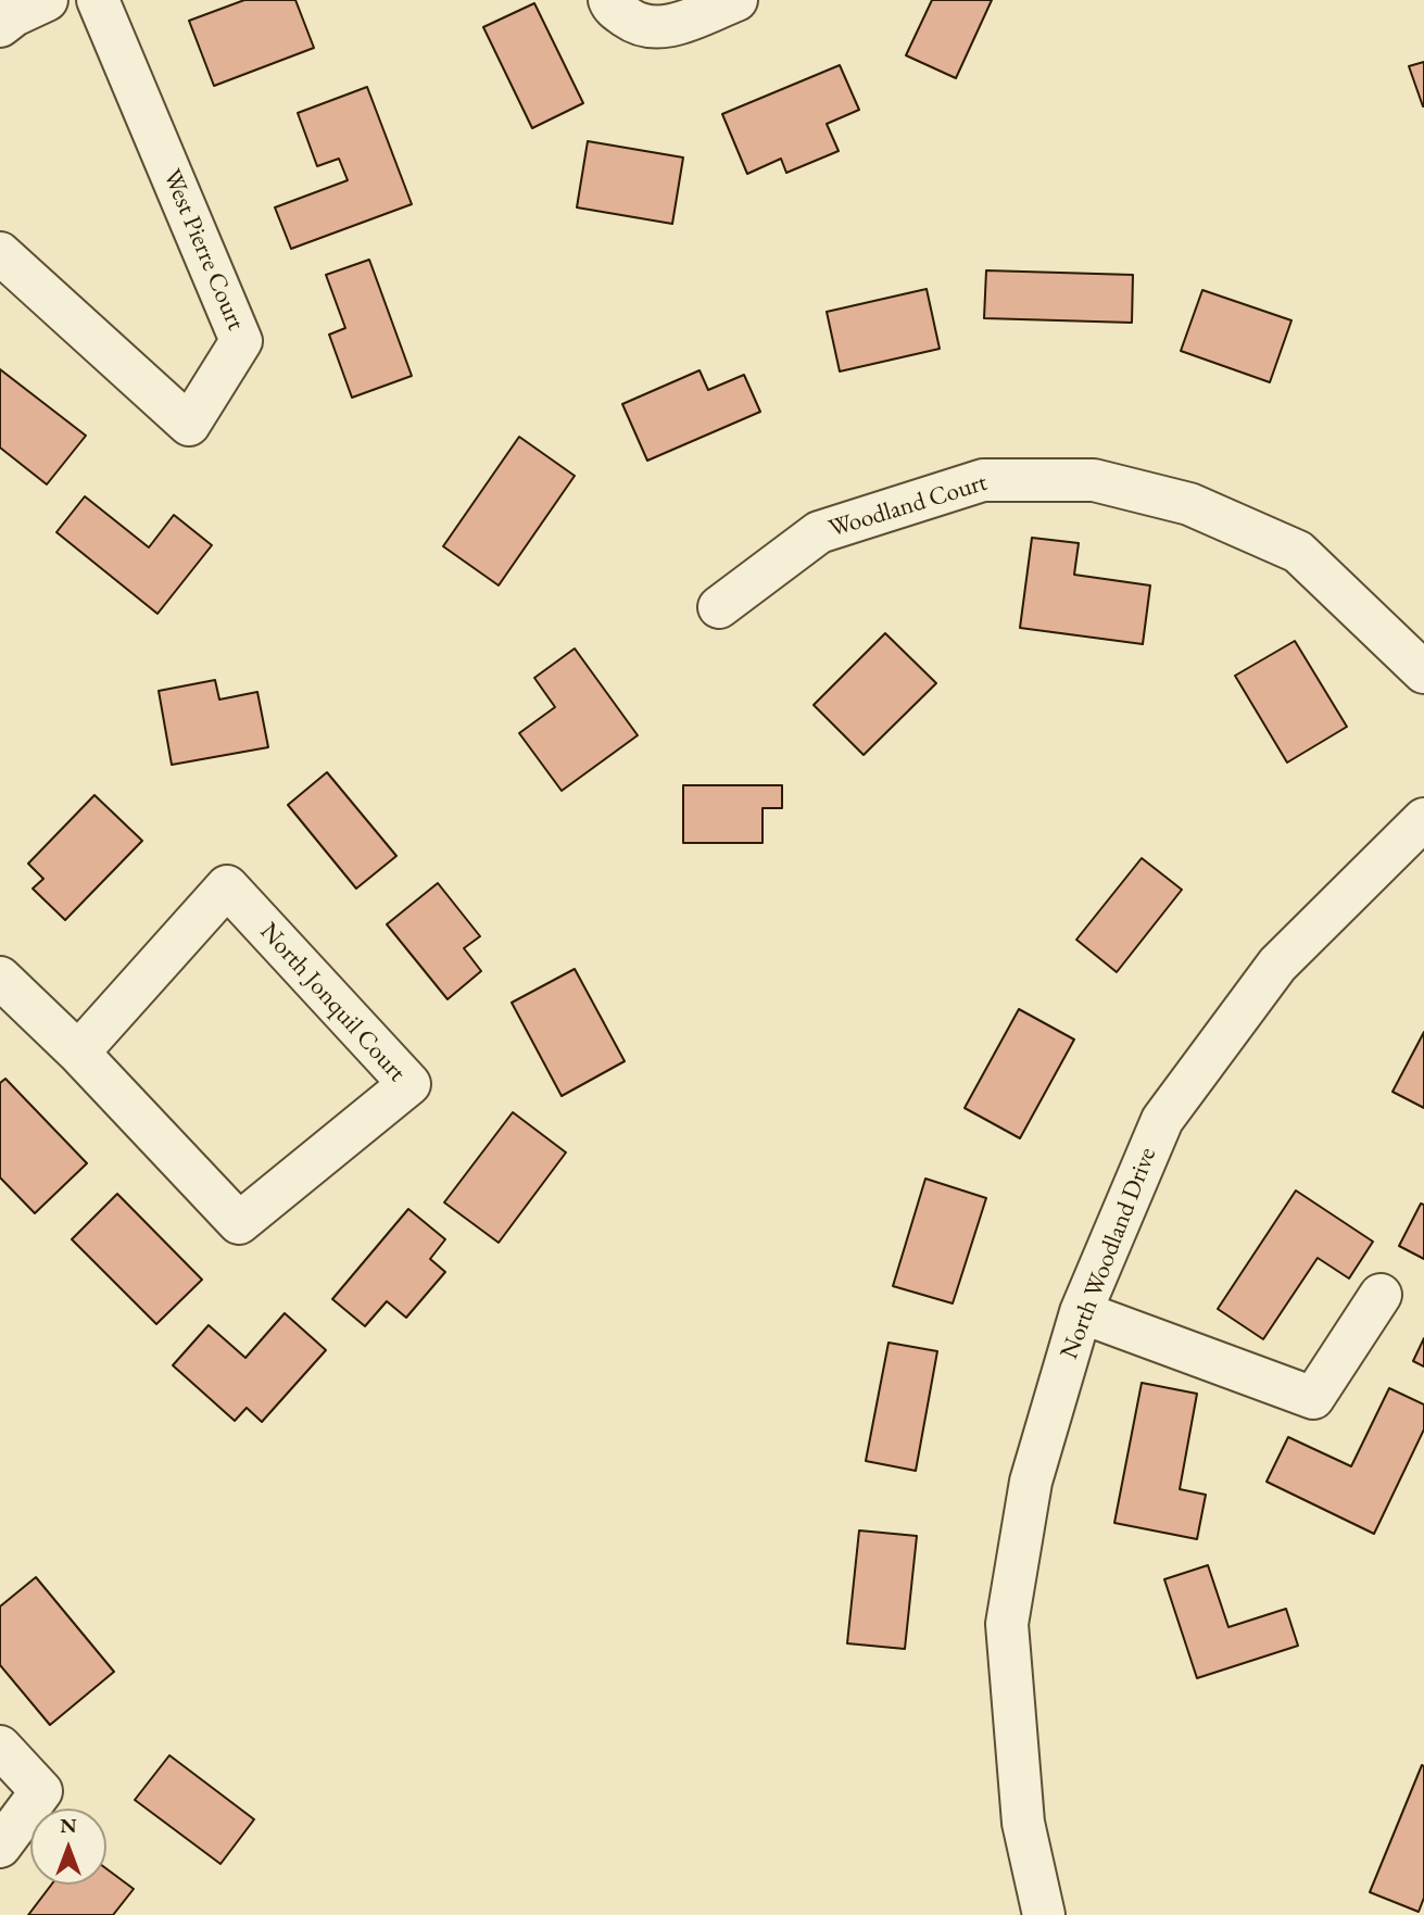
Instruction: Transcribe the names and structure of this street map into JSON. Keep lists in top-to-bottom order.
{
  "streets": {
    "street": [
      "West Pierre Court",
      "Woodland Court",
      "North Jonquil Court",
      "North Woodland Drive"
    ]
  },
  "north": "top"
}
